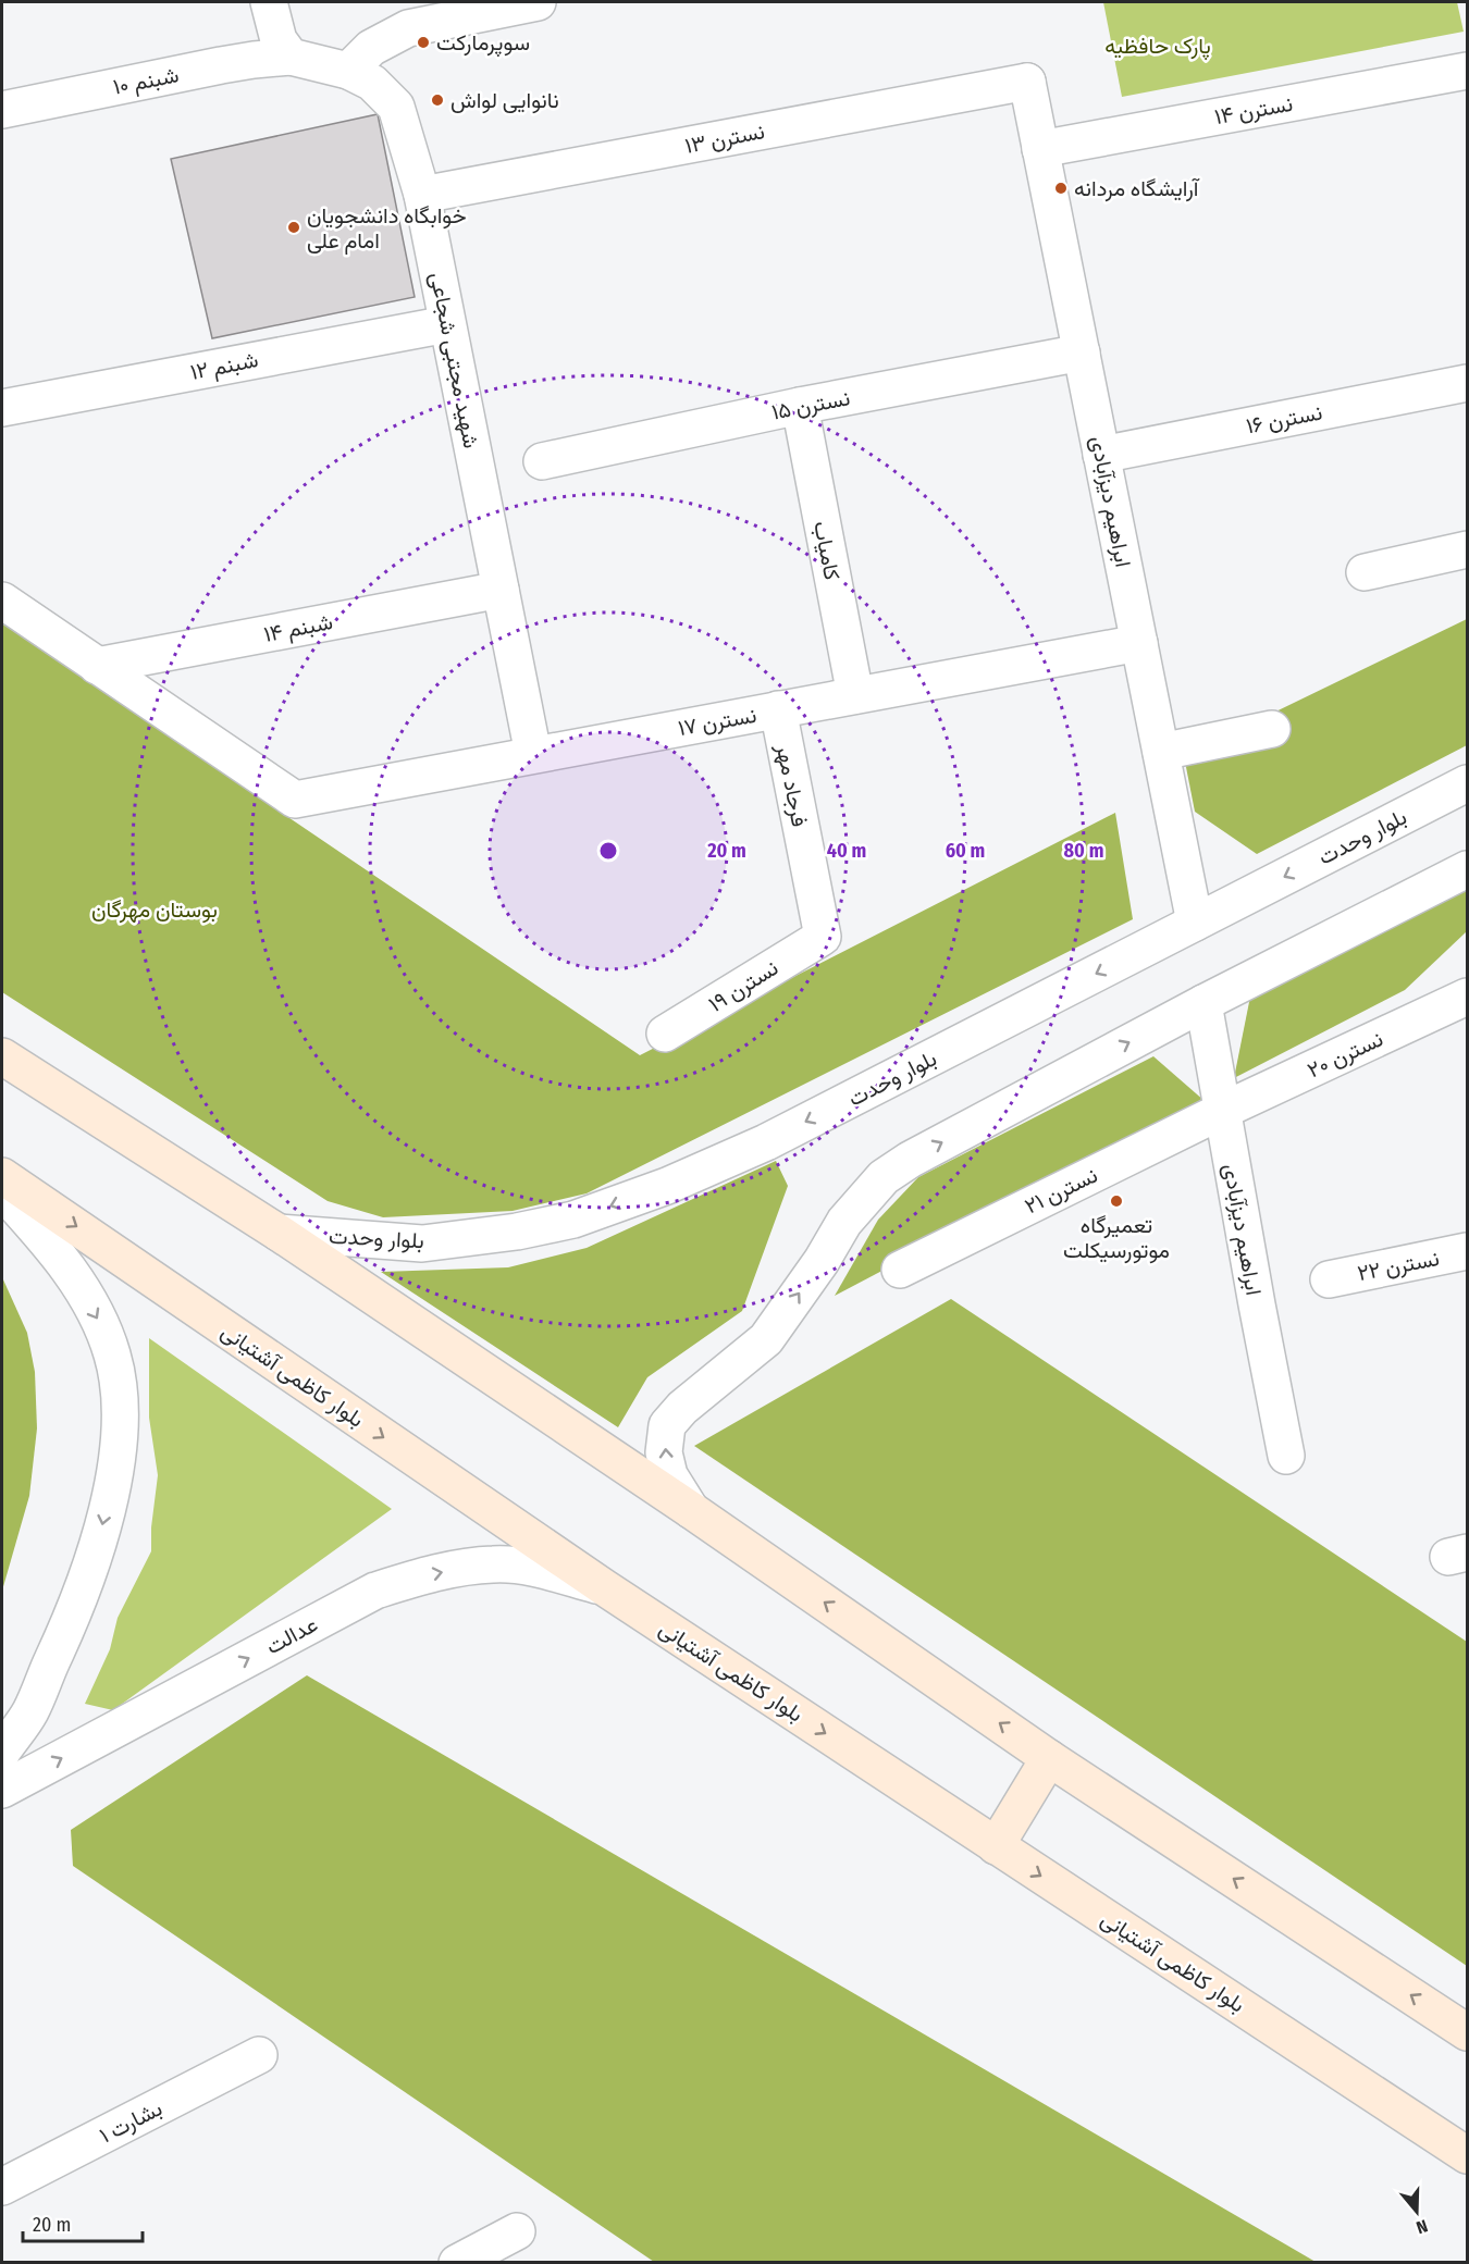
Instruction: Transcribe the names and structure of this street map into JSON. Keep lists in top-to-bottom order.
{
  "streets": {
    "main road": ["بلوار کاظمی آشتیانی"],
    "street": [
      "شبنم ۱۰",
      "نسترن ۱۴",
      "نسترن ۱۳",
      "شهید مجتبی شجاعی",
      "شبنم ۱۲",
      "نسترن ۱۵",
      "نسترن ۱۶",
      "ابراهیم دیزآبادی",
      "کامیاب",
      "شبنم ۱۴",
      "نسترن ۱۷",
      "فرجاد مهر",
      "بلوار وحدت",
      "نسترن ۱۹",
      "نسترن ۲۰",
      "نسترن ۲۱",
      "نسترن ۲۲",
      "عدالت",
      "بشارت ۱"
    ]
  },
  "crossings": [
    ["شبنم ۱۰", "شهید مجتبی شجاعی"],
    ["نسترن ۱۴", "ابراهیم دیزآبادی"],
    ["نسترن ۱۳", "شهید مجتبی شجاعی"],
    ["نسترن ۱۳", "ابراهیم دیزآبادی"],
    ["شهید مجتبی شجاعی", "شبنم ۱۲"],
    ["شهید مجتبی شجاعی", "شبنم ۱۴"],
    ["شهید مجتبی شجاعی", "نسترن ۱۷"],
    ["نسترن ۱۵", "ابراهیم دیزآبادی"],
    ["نسترن ۱۵", "کامیاب"],
    ["نسترن ۱۶", "ابراهیم دیزآبادی"],
    ["ابراهیم دیزآبادی", "نسترن ۱۷"],
    ["ابراهیم دیزآبادی", "بلوار وحدت"],
    ["ابراهیم دیزآبادی", "نسترن ۲۰"],
    ["ابراهیم دیزآبادی", "نسترن ۲۱"],
    ["کامیاب", "نسترن ۱۷"],
    ["شبنم ۱۴", "نسترن ۱۷"],
    ["نسترن ۱۷", "فرجاد مهر"],
    ["فرجاد مهر", "نسترن ۱۹"],
    ["نسترن ۲۰", "نسترن ۲۱"],
    ["بلوار کاظمی آشتیانی", "عدالت"]
  ],
  "one_way": ["عدالت"],
  "parks": ["پارک حافظیه", "بوستان مهرگان"],
  "places": [
    "سوپرمارکت",
    "نانوایی لواش",
    "آرایشگاه مردانه",
    "خوابگاه دانشجویان امام علی",
    "تعمیرگاه موتورسیکلت"
  ],
  "scale_bar": "20 m",
  "north": "bottom",
  "rings": [
    "20 m",
    "40 m",
    "60 m",
    "80 m"
  ]
}
